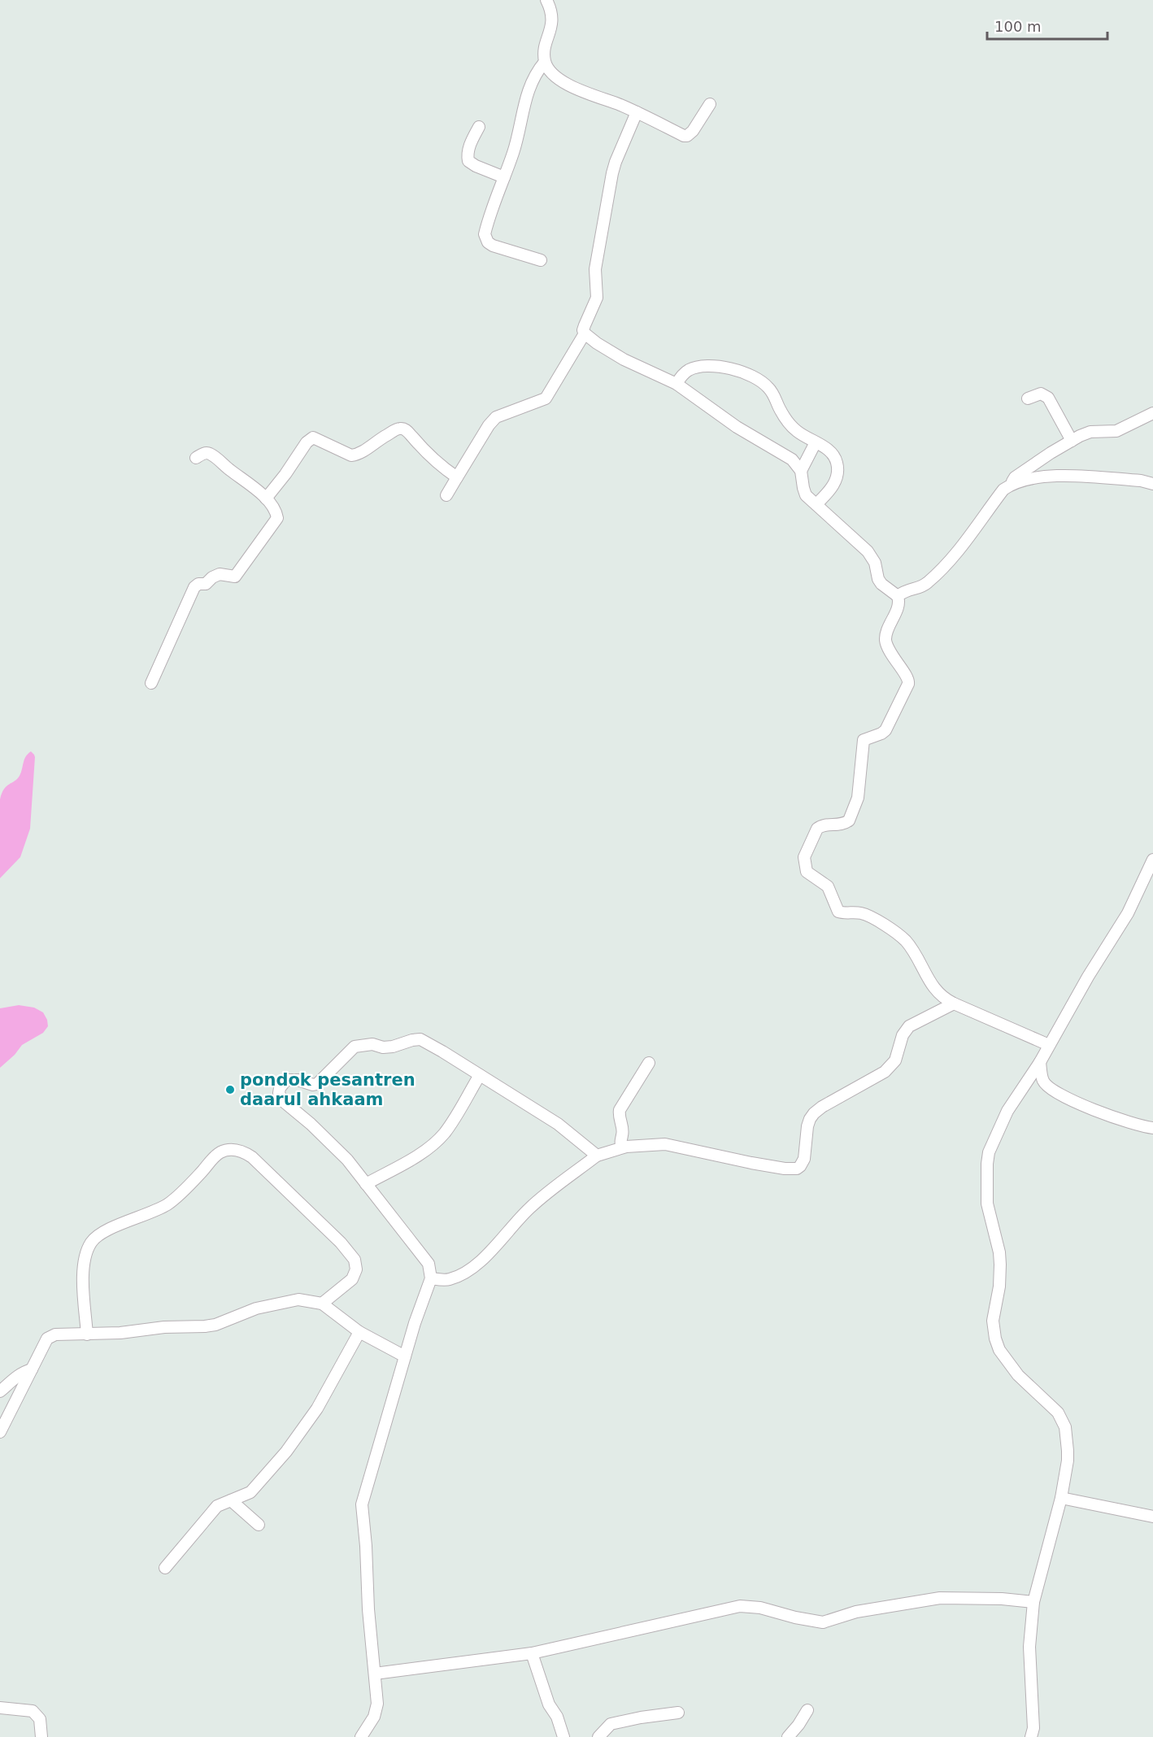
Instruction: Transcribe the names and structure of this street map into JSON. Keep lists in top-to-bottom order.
{
  "places": ["pondok pesantren daarul ahkaam"],
  "scale_bar": "100 m"
}
